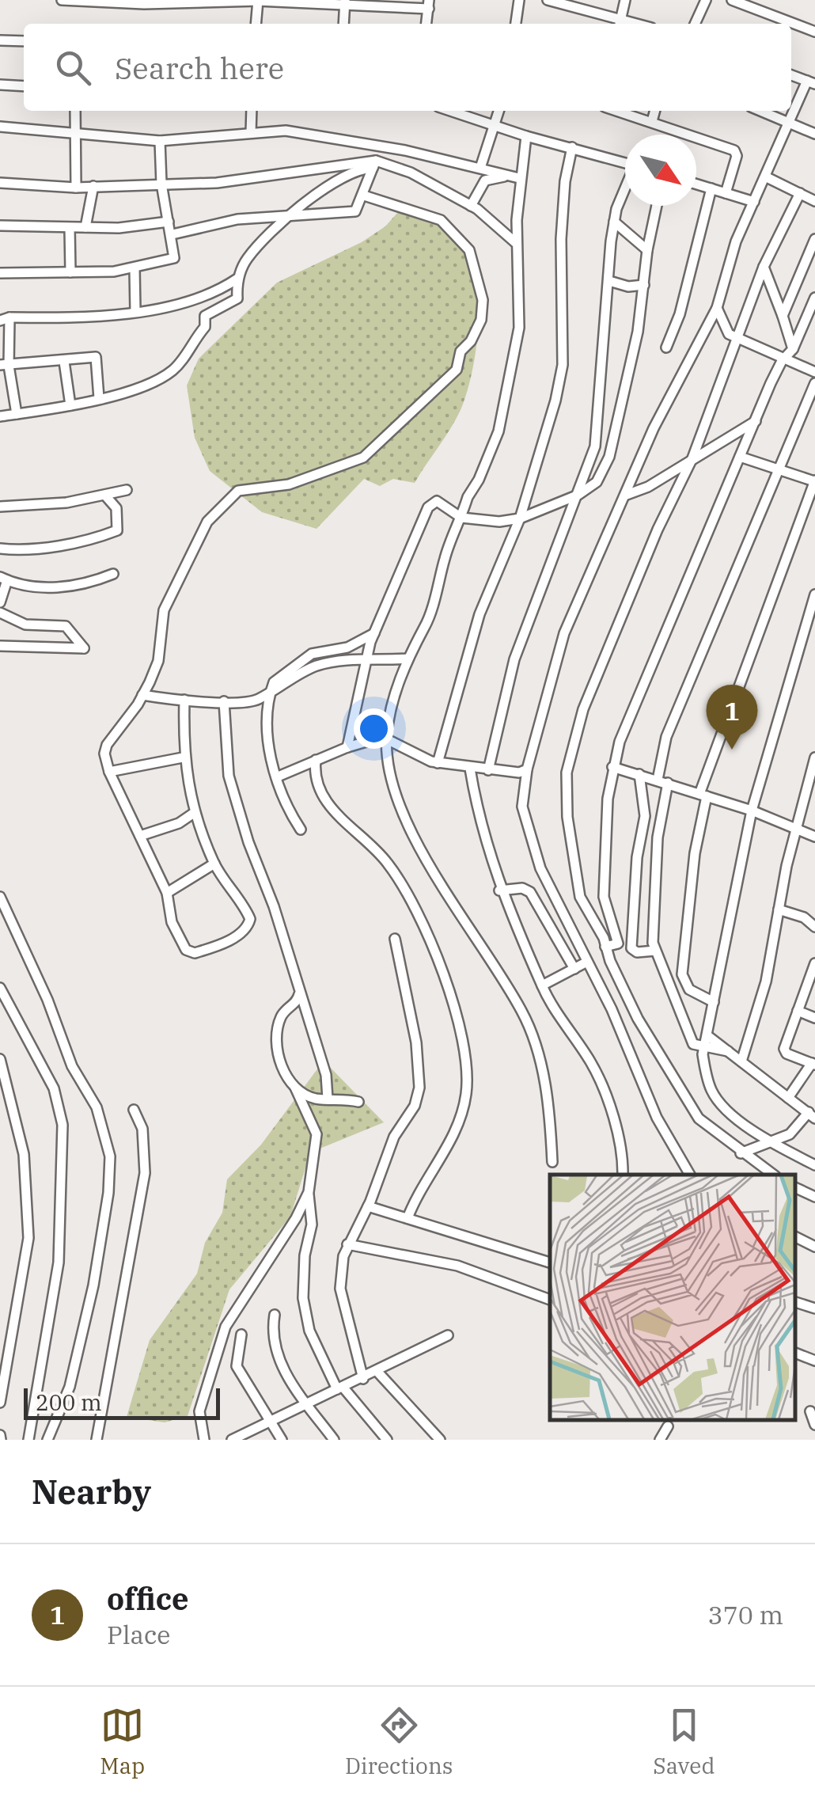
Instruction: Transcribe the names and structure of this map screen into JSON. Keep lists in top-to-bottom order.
{
  "scale_bar": "200 m",
  "north": "bottom right",
  "page": {
    "search": "Search here",
    "pins": "1",
    "scale": "200 m",
    "heading": "Nearby",
    "list": [
      {
        "mark": "1",
        "name": "office",
        "note": "Place",
        "value": "370 m"
      }
    ],
    "nav": ["Map", "Directions", "Saved"]
  }
}
